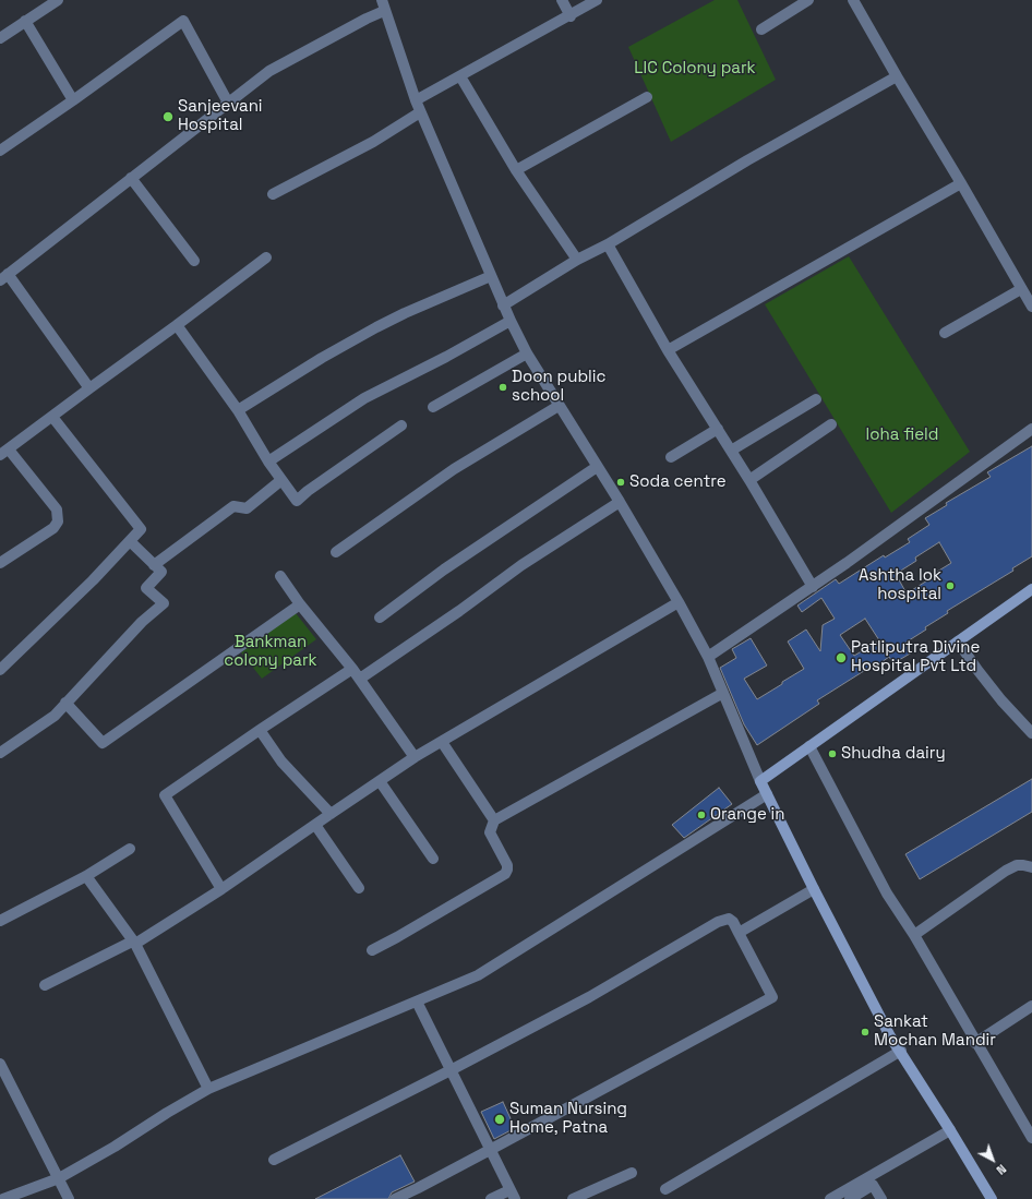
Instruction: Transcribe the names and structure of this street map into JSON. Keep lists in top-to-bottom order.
{
  "parks": ["LIC Colony park", "loha field", "Bankman colony park"],
  "places": [
    "Sanjeevani Hospital",
    "Doon public school",
    "Soda centre",
    "Ashtha lok hospital",
    "Patliputra Divine Hospital Pvt Ltd",
    "Shudha dairy",
    "Orange in",
    "Sankat Mochan Mandir",
    "Suman Nursing Home, Patna"
  ],
  "north": "bottom right"
}
